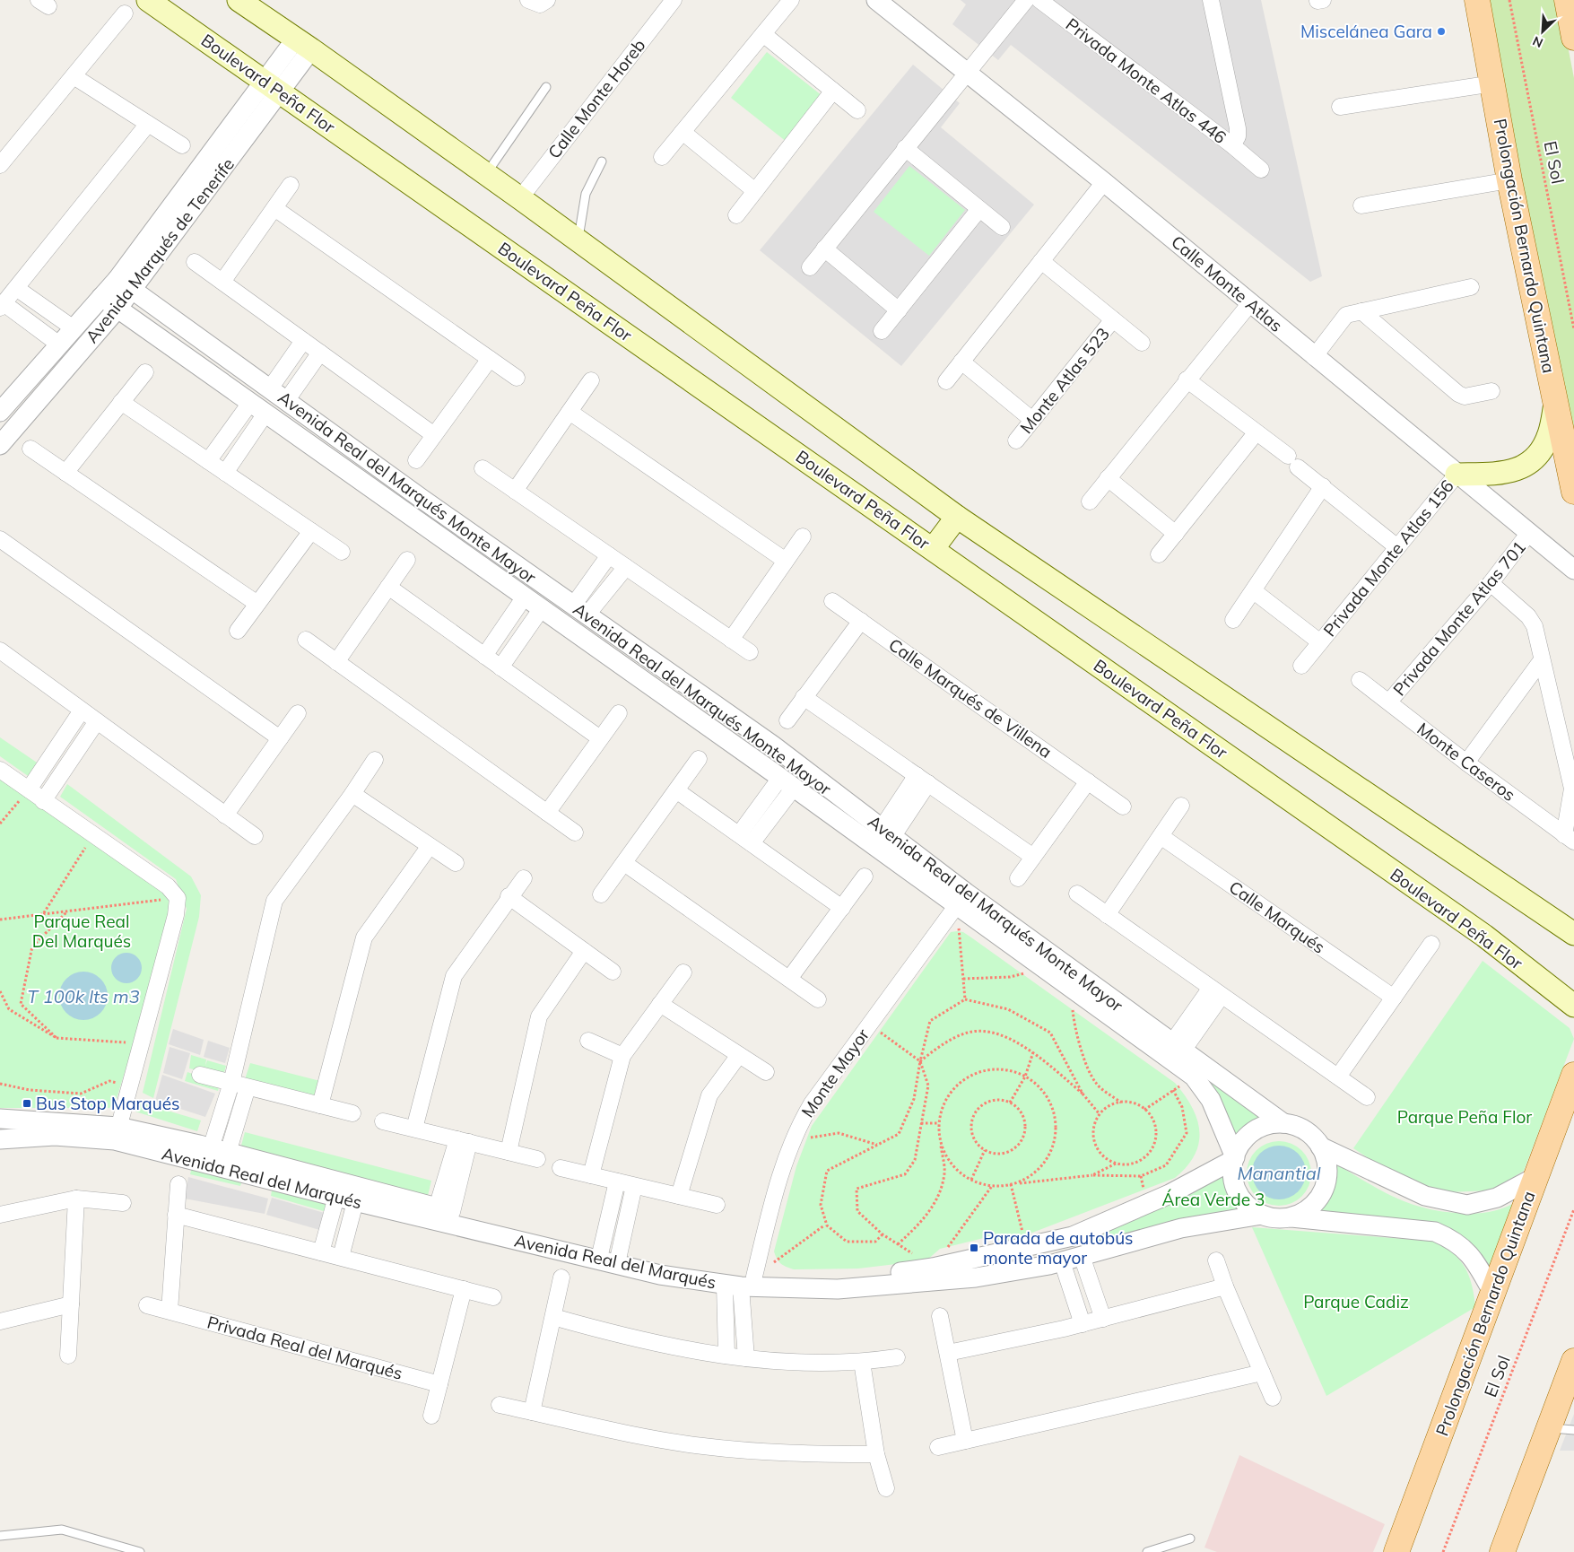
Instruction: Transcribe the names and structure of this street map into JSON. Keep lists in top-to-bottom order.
{
  "streets": {
    "main road": ["Boulevard Peña Flor", "Prolongación Bernardo Quintana"],
    "street": [
      "Privada Monte Atlas 446",
      "Calle Monte Horeb",
      "Avenida Marqués de Tenerife",
      "Calle Monte Atlas",
      "Monte Atlas 523",
      "Avenida Real del Marqués Monte Mayor",
      "Privada Monte Atlas 156",
      "Privada Monte Atlas 701",
      "Calle Marqués de Villena",
      "Monte Caseros",
      "Calle Marqués",
      "Monte Mayor",
      "Avenida Real del Marqués",
      "Privada Real del Marqués"
    ],
    "path": ["El Sol"]
  },
  "crossings": [
    ["Boulevard Peña Flor", "Avenida Marqués de Tenerife"],
    ["Avenida Marqués de Tenerife", "Avenida Real del Marqués Monte Mayor"],
    ["Calle Monte Atlas", "Privada Monte Atlas 156"],
    ["Calle Monte Atlas", "Privada Monte Atlas 701"],
    ["Avenida Real del Marqués Monte Mayor", "Monte Mayor"],
    ["Avenida Real del Marqués Monte Mayor", "Avenida Real del Marqués"],
    ["Privada Monte Atlas 701", "Monte Caseros"],
    ["Monte Mayor", "Avenida Real del Marqués"]
  ],
  "water": ["T 100k lts m3", "Manantial"],
  "parks": [
    "Parque Real Del Marqués",
    "Parque Peña Flor",
    "Área Verde 3",
    "Parque Cadiz"
  ],
  "places": {
    "other": ["Miscelánea Gara"],
    "transit": ["Bus Stop Marqués", "Parada de autobús monte mayor"]
  },
  "north": "bottom left"
}
